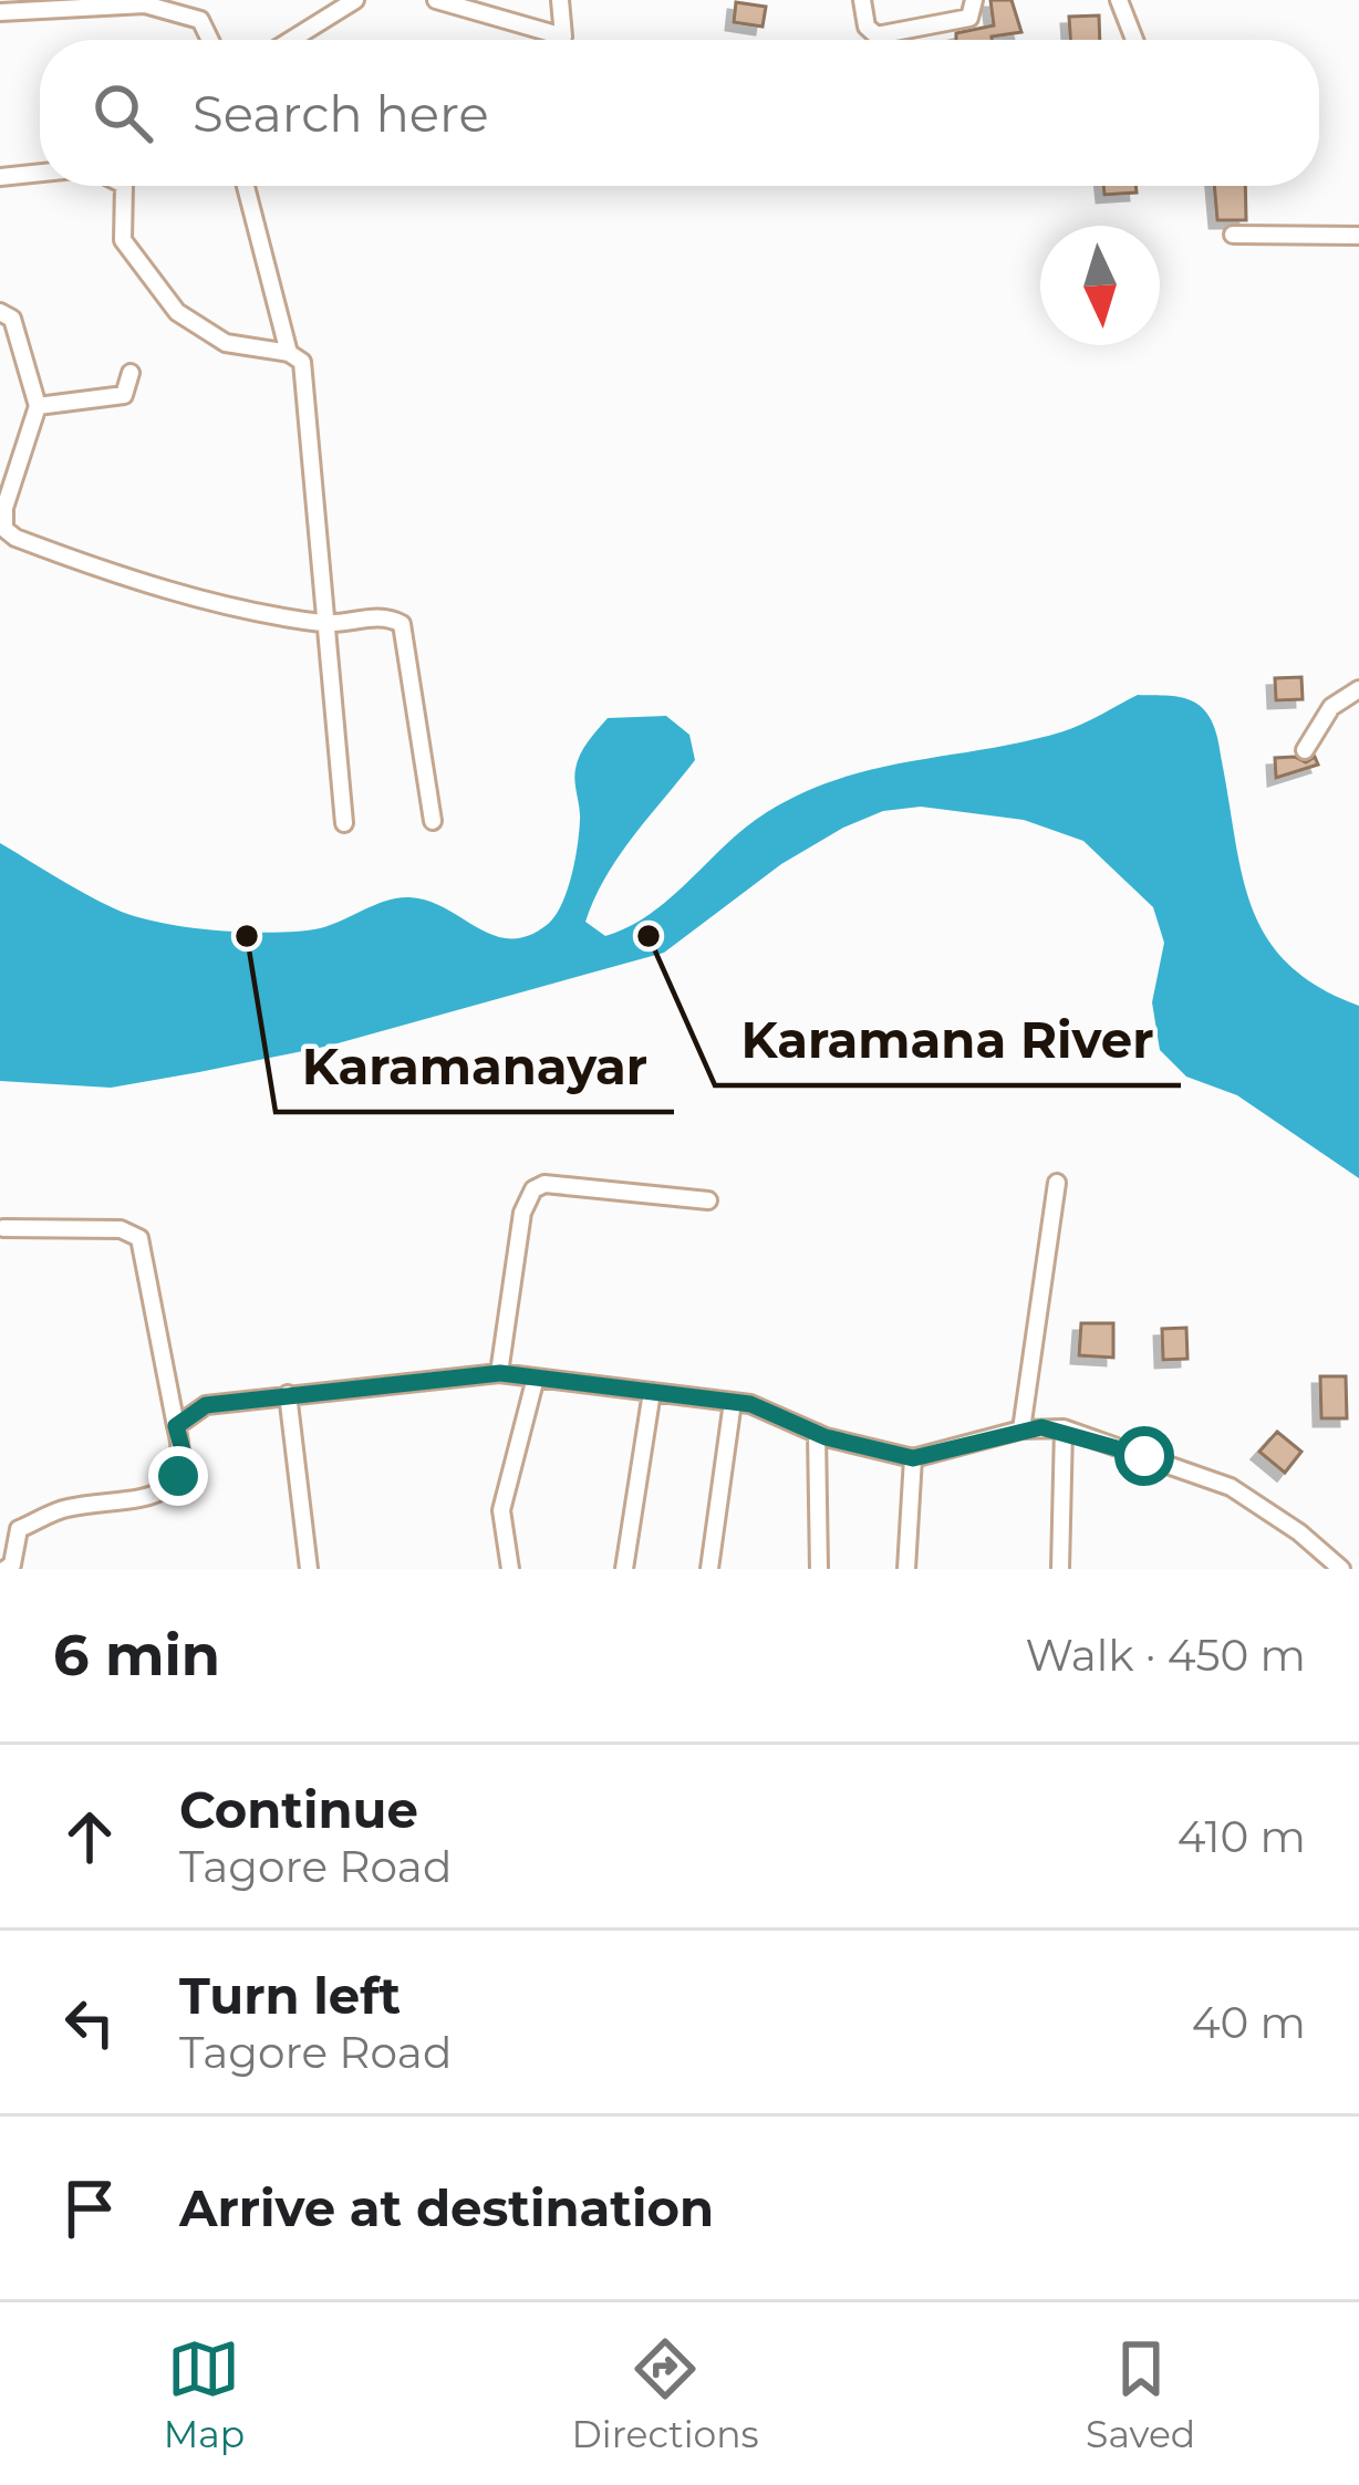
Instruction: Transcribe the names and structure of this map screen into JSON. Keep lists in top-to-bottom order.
{
  "places": ["Karamanayar", "Karamana River"],
  "north": "bottom",
  "page": {
    "search": "Search here",
    "heading": ["6 min", "Walk · 450 m"],
    "list": [
      ["Continue", "Tagore Road", "410 m"],
      ["Turn left", "Tagore Road", "40 m"],
      "Arrive at destination"
    ],
    "nav": ["Map", "Directions", "Saved"]
  }
}
